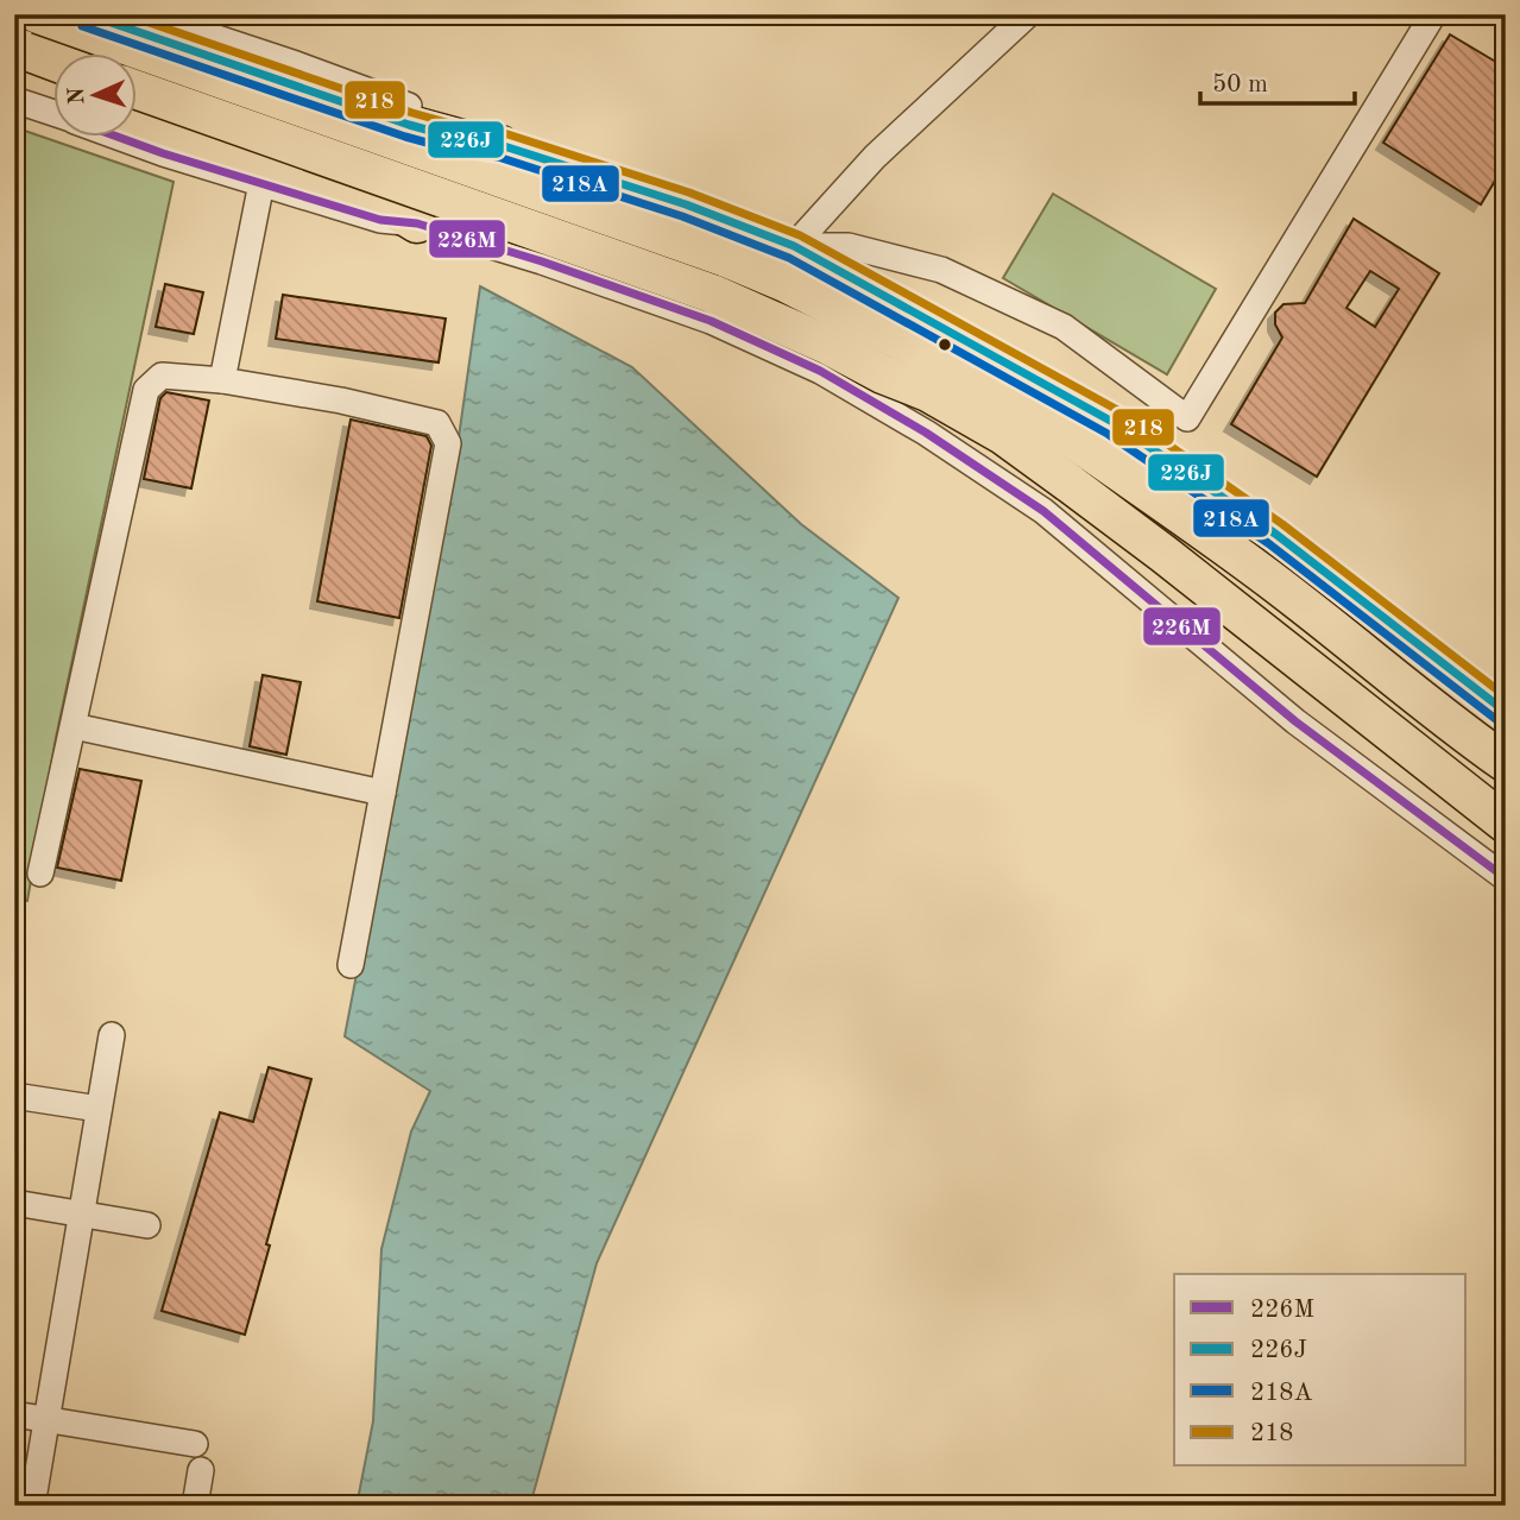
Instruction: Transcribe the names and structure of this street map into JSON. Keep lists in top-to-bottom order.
{
  "lines": [
    "transit line 226J",
    "transit line 218",
    "transit line 218A",
    "transit line 226M"
  ],
  "legend": [
    "226M",
    "226J",
    "218A",
    "218"
  ],
  "scale_bar": "50 m",
  "north": "left"
}
